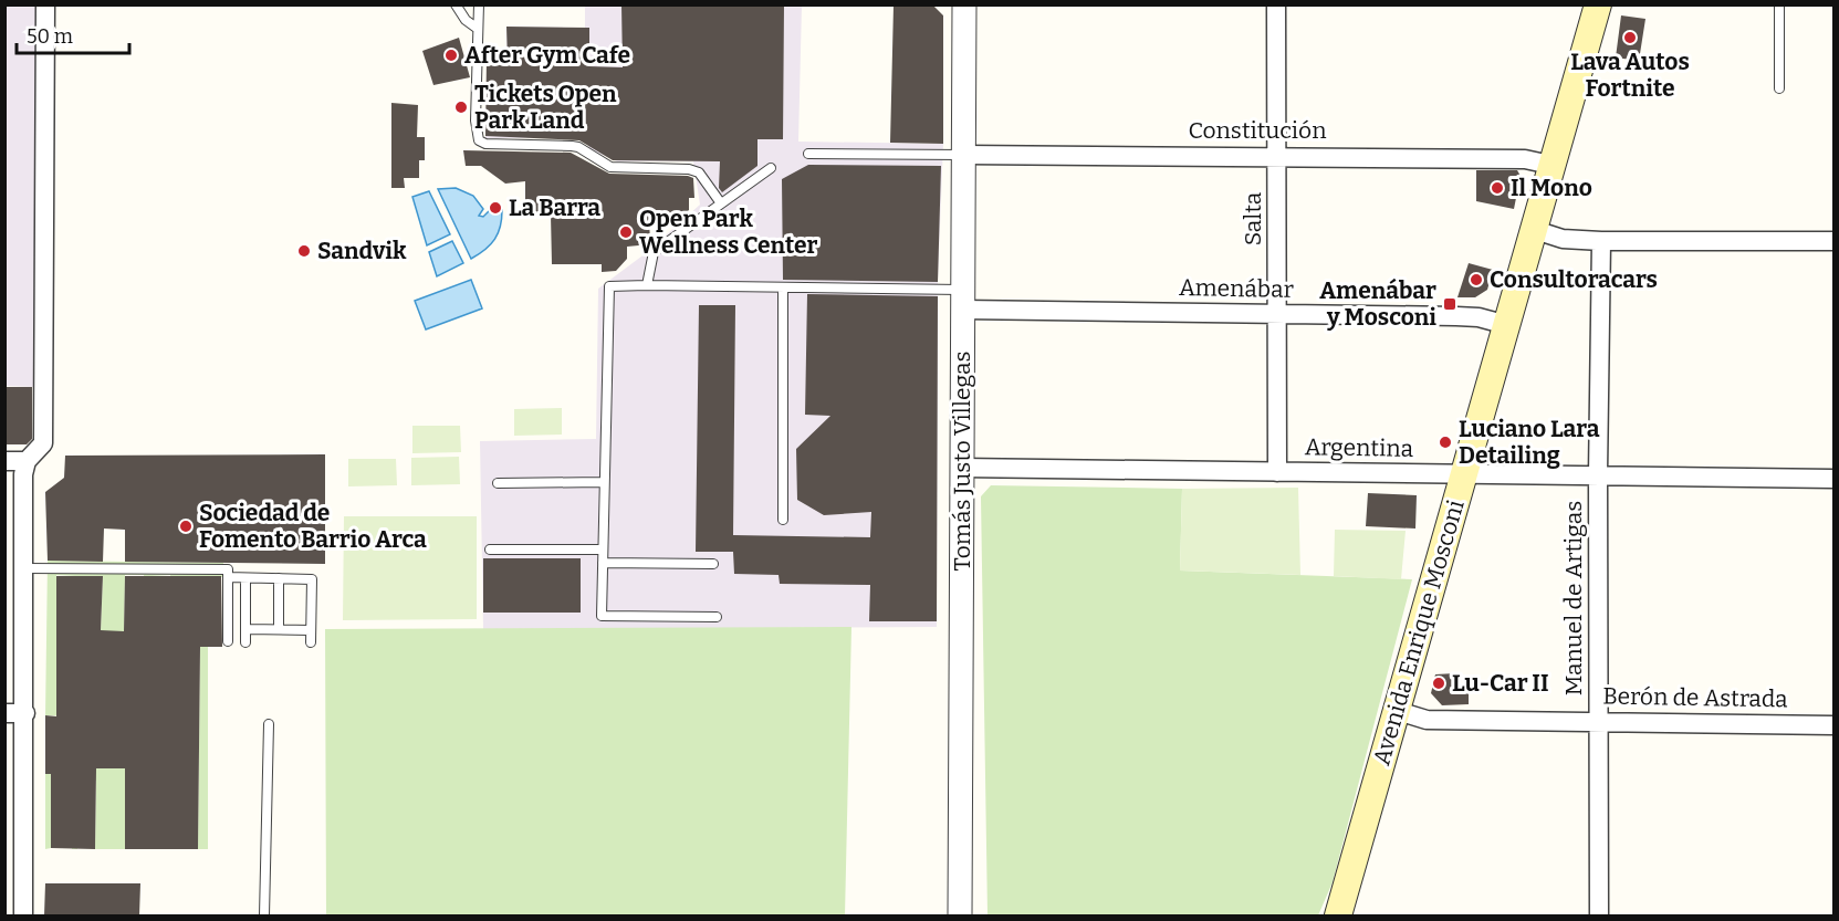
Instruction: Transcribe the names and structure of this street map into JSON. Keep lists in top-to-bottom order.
{
  "streets": {
    "main road": ["Avenida Enrique Mosconi"],
    "street": [
      "Constitución",
      "Salta",
      "Amenábar",
      "Argentina",
      "Tomás Justo Villegas",
      "Manuel de Artigas",
      "Berón de Astrada"
    ]
  },
  "crossings": [
    ["Constitución", "Salta"],
    ["Constitución", "Tomás Justo Villegas"],
    ["Constitución", "Avenida Enrique Mosconi"],
    ["Salta", "Amenábar"],
    ["Salta", "Argentina"],
    ["Amenábar", "Tomás Justo Villegas"],
    ["Amenábar", "Avenida Enrique Mosconi"],
    ["Argentina", "Tomás Justo Villegas"],
    ["Argentina", "Manuel de Artigas"],
    ["Argentina", "Avenida Enrique Mosconi"],
    ["Manuel de Artigas", "Berón de Astrada"],
    ["Avenida Enrique Mosconi", "Berón de Astrada"]
  ],
  "places": {
    "other": [
      "Lava Autos Fortnite",
      "After Gym Cafe",
      "Tickets Open Park Land",
      "Il Mono",
      "La Barra",
      "Open Park Wellness Center",
      "Sandvik",
      "Consultoracars",
      "Luciano Lara Detailing",
      "Sociedad de Fomento Barrio Arca",
      "Lu-Car II"
    ],
    "transit": ["Amenábar y Mosconi"]
  },
  "scale_bar": "50 m"
}
